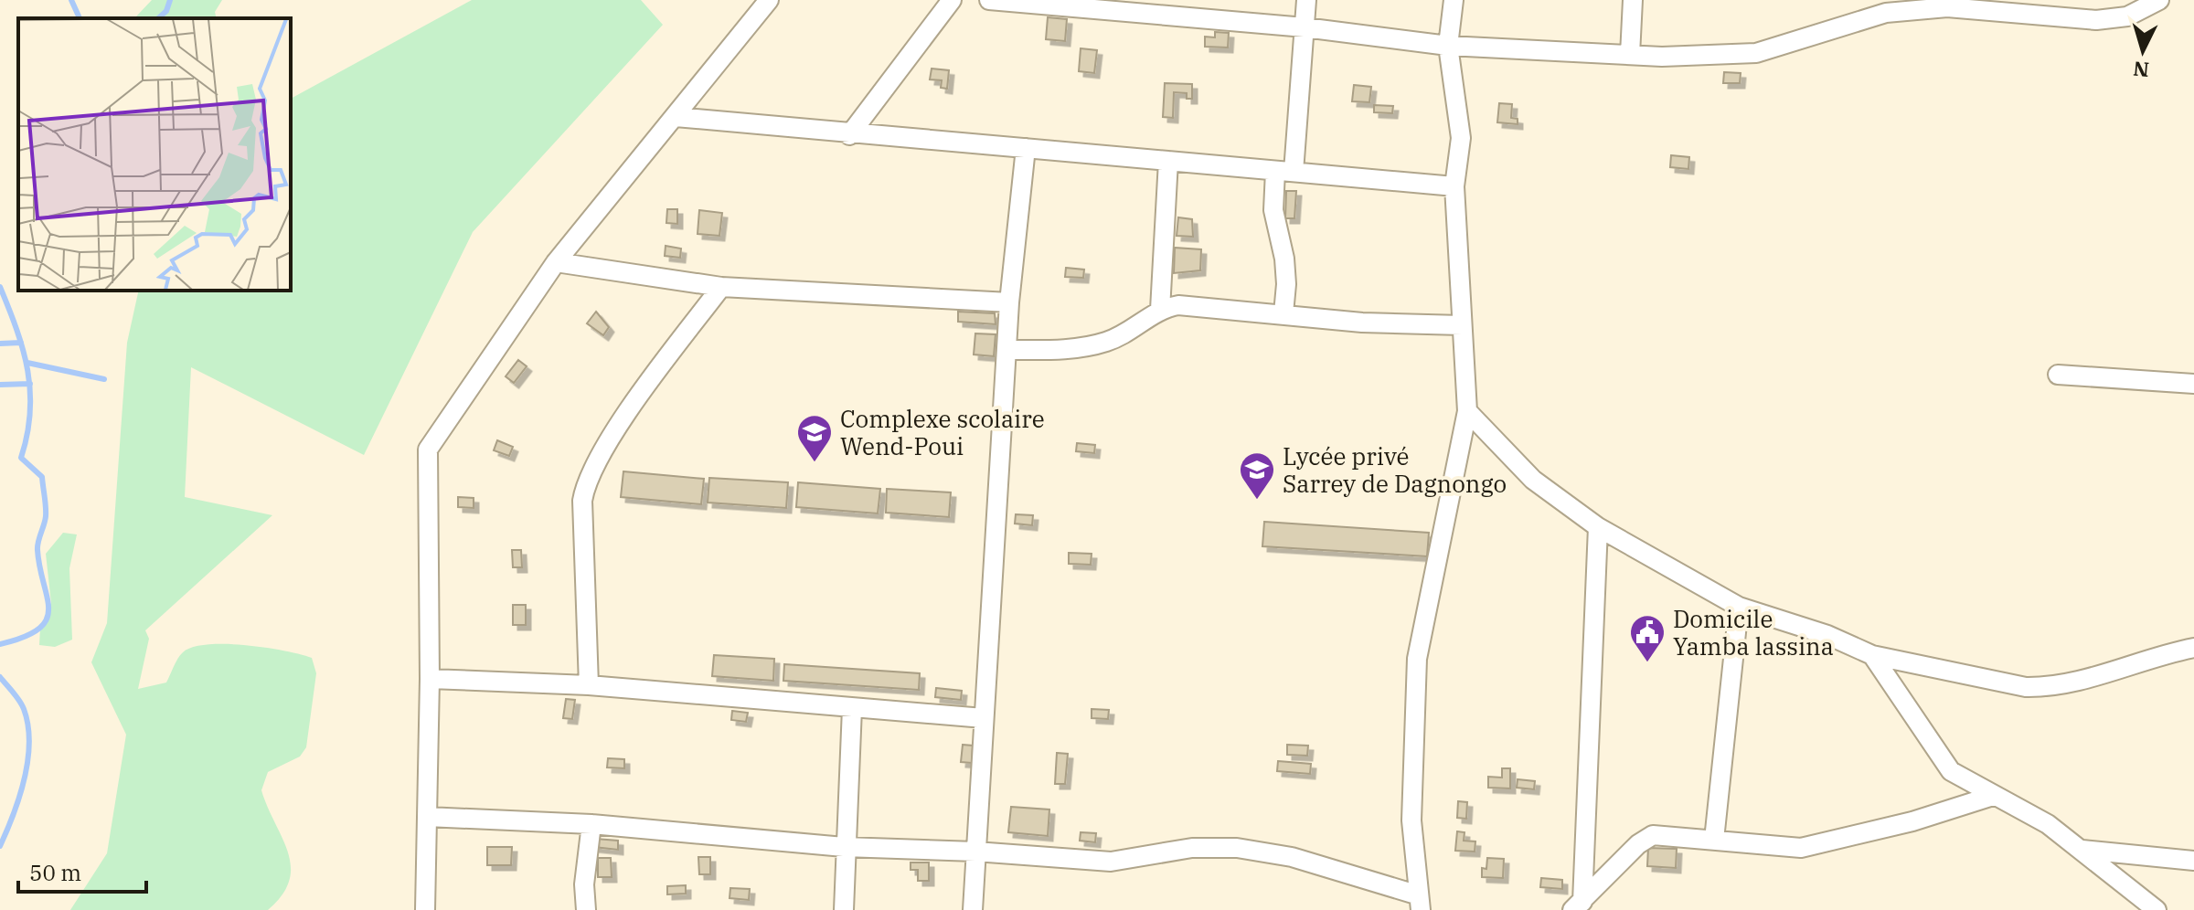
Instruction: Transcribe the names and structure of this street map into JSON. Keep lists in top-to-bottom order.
{
  "places": {
    "school or university": ["Complexe scolaire Wend-Poui", "Lycée privé Sarrey de Dagnongo"],
    "public building": ["Domicile Yamba lassina"]
  },
  "scale_bar": "50 m",
  "north": "bottom"
}
